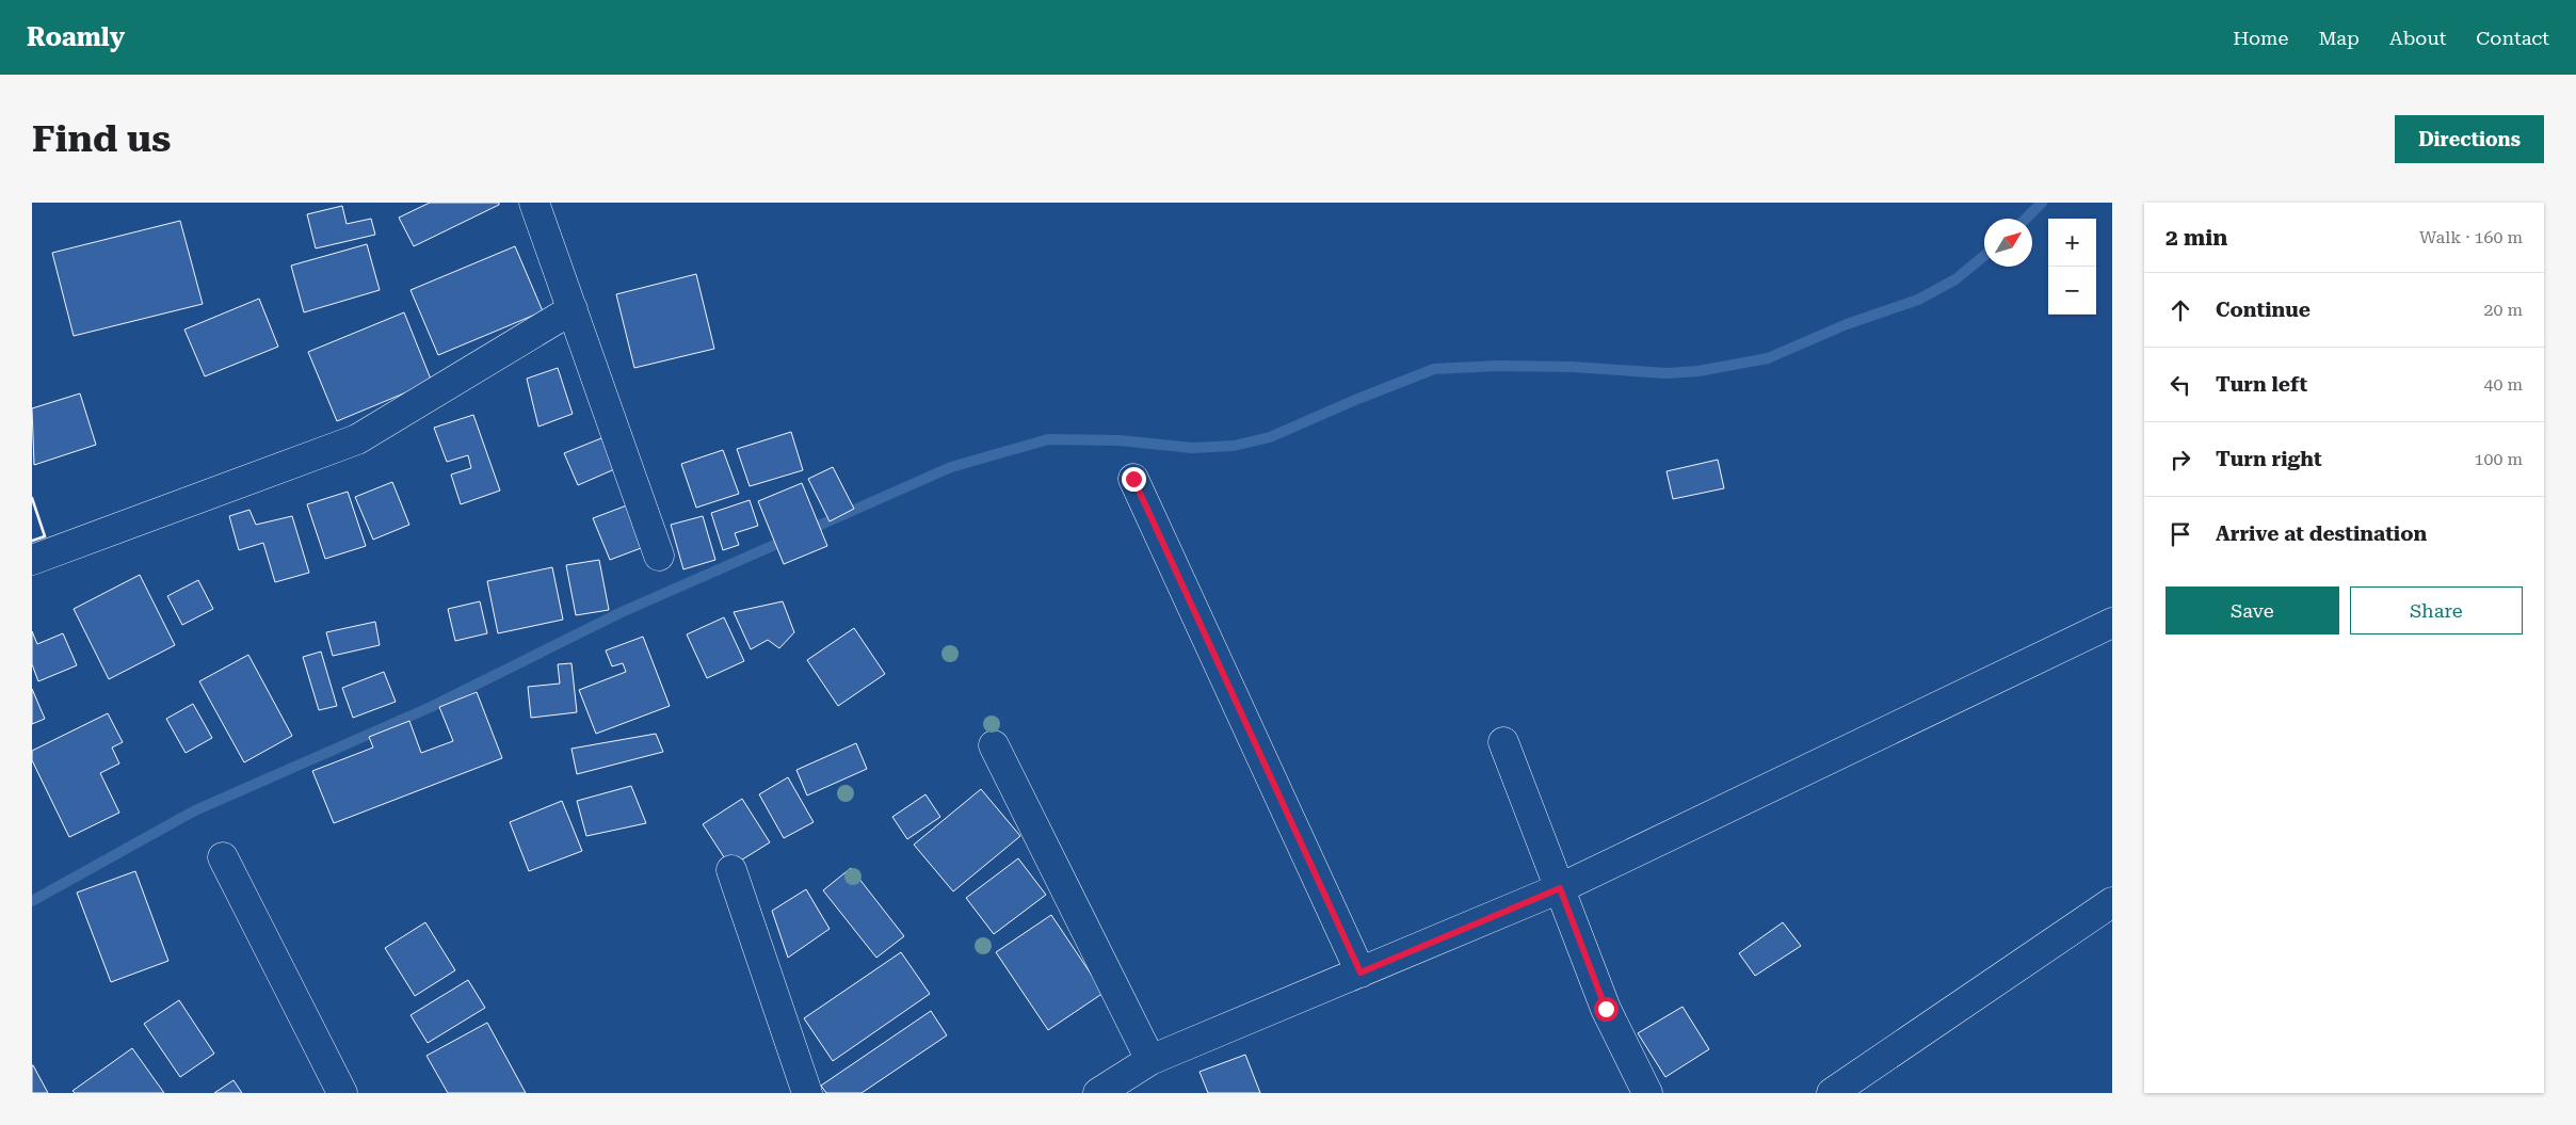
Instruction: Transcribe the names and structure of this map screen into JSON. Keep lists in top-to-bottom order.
{
  "north": "top right",
  "page": {
    "header": "Roamly",
    "nav": [
      "Home",
      "Map",
      "About",
      "Contact"
    ],
    "buttons": [
      "Directions",
      ["Save", "Share"]
    ],
    "title": "Find us",
    "heading": ["2 min", "Walk · 160 m"],
    "map_buttons": ["+", "−"],
    "list": [
      ["Continue", "20 m"],
      ["Turn left", "40 m"],
      ["Turn right", "100 m"],
      "Arrive at destination"
    ]
  }
}
